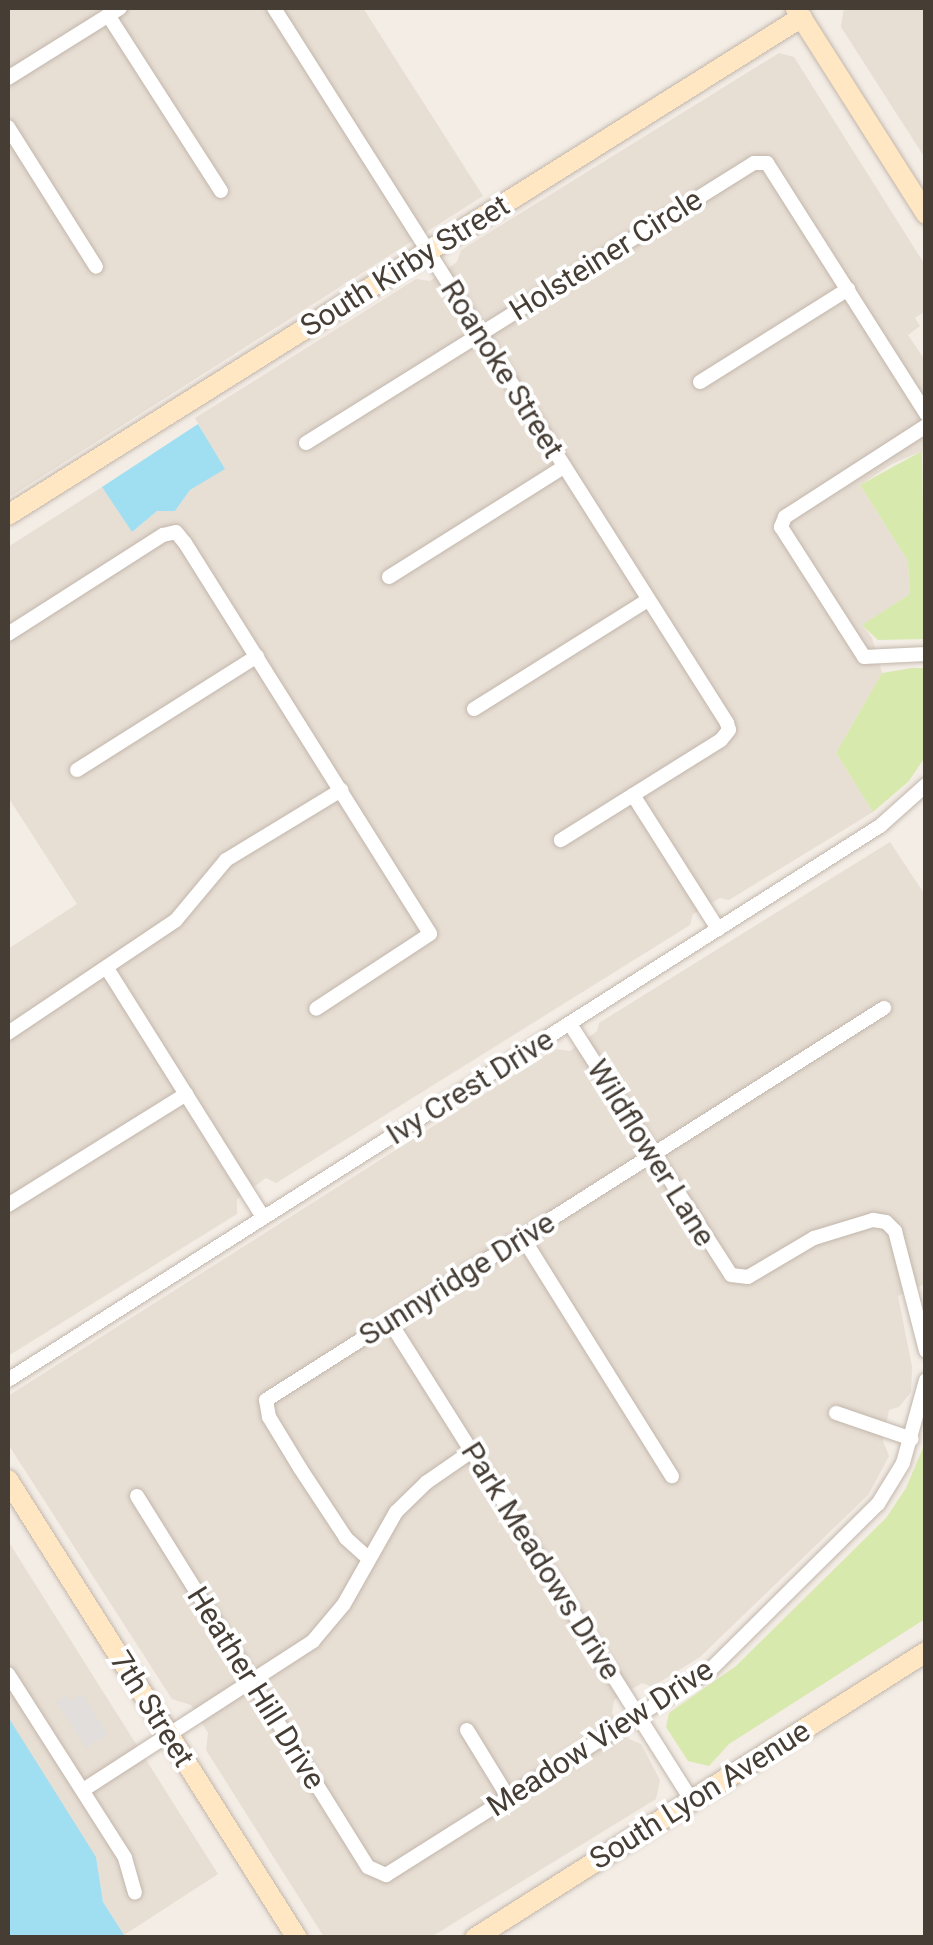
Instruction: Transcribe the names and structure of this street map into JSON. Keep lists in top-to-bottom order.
{
  "streets": {
    "street": [
      "Holsteiner Circle",
      "South Kirby Street",
      "Roanoke Street",
      "Ivy Crest Drive",
      "Wildflower Lane",
      "Sunnyridge Drive",
      "Park Meadows Drive",
      "Heather Hill Drive",
      "7th Street",
      "Meadow View Drive",
      "South Lyon Avenue"
    ]
  },
  "crossings": [
    ["Holsteiner Circle", "Roanoke Street"],
    ["South Kirby Street", "Roanoke Street"],
    ["Ivy Crest Drive", "Wildflower Lane"],
    ["Wildflower Lane", "Sunnyridge Drive"],
    ["Sunnyridge Drive", "Park Meadows Drive"],
    ["Park Meadows Drive", "Meadow View Drive"],
    ["Park Meadows Drive", "South Lyon Avenue"],
    ["Heather Hill Drive", "Meadow View Drive"]
  ]
}
